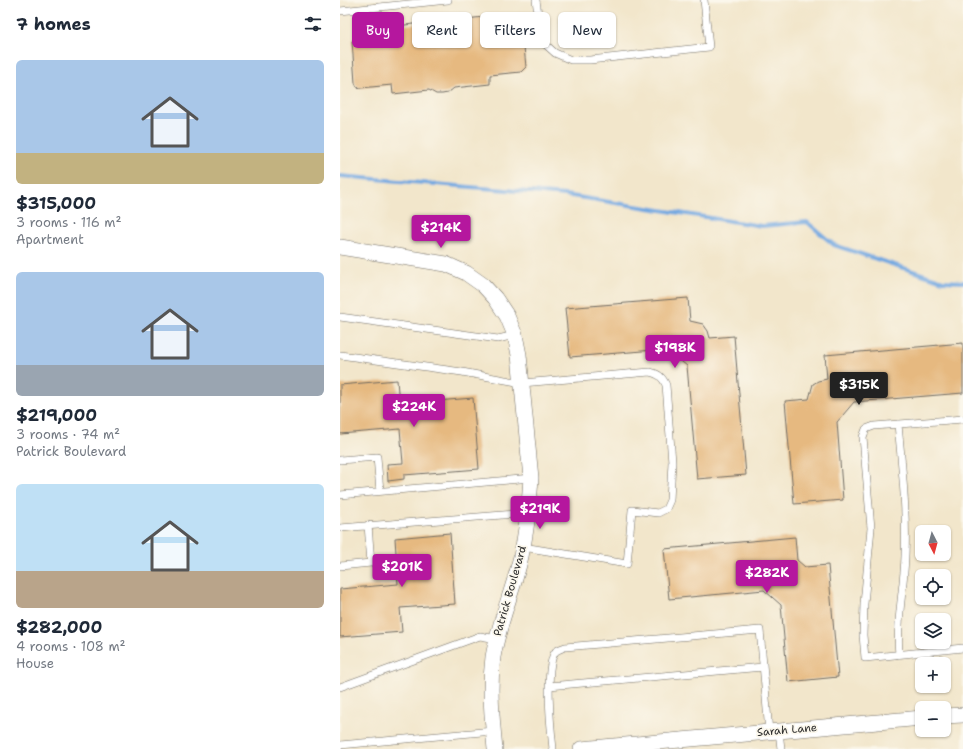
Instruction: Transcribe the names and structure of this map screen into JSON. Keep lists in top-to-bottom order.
{
  "streets": {
    "street": ["Patrick Boulevard", "Sarah Lane"]
  },
  "north": "bottom",
  "page": {
    "heading": "7 homes",
    "chip": [
      "Buy",
      "Rent",
      "Filters",
      "New"
    ],
    "list": [
      {
        "name": "$315,000",
        "note": "3 rooms · 116 m² · Apartment"
      },
      {
        "name": "$219,000",
        "note": "3 rooms · 74 m² · Patrick Boulevard"
      },
      {
        "name": "$282,000",
        "note": "4 rooms · 108 m² · House"
      }
    ],
    "price": [
      "$214K",
      "$198K",
      "$315K",
      "$224K",
      "$219K",
      "$201K",
      "$282K"
    ],
    "map_buttons": ["+", "−"]
  }
}
